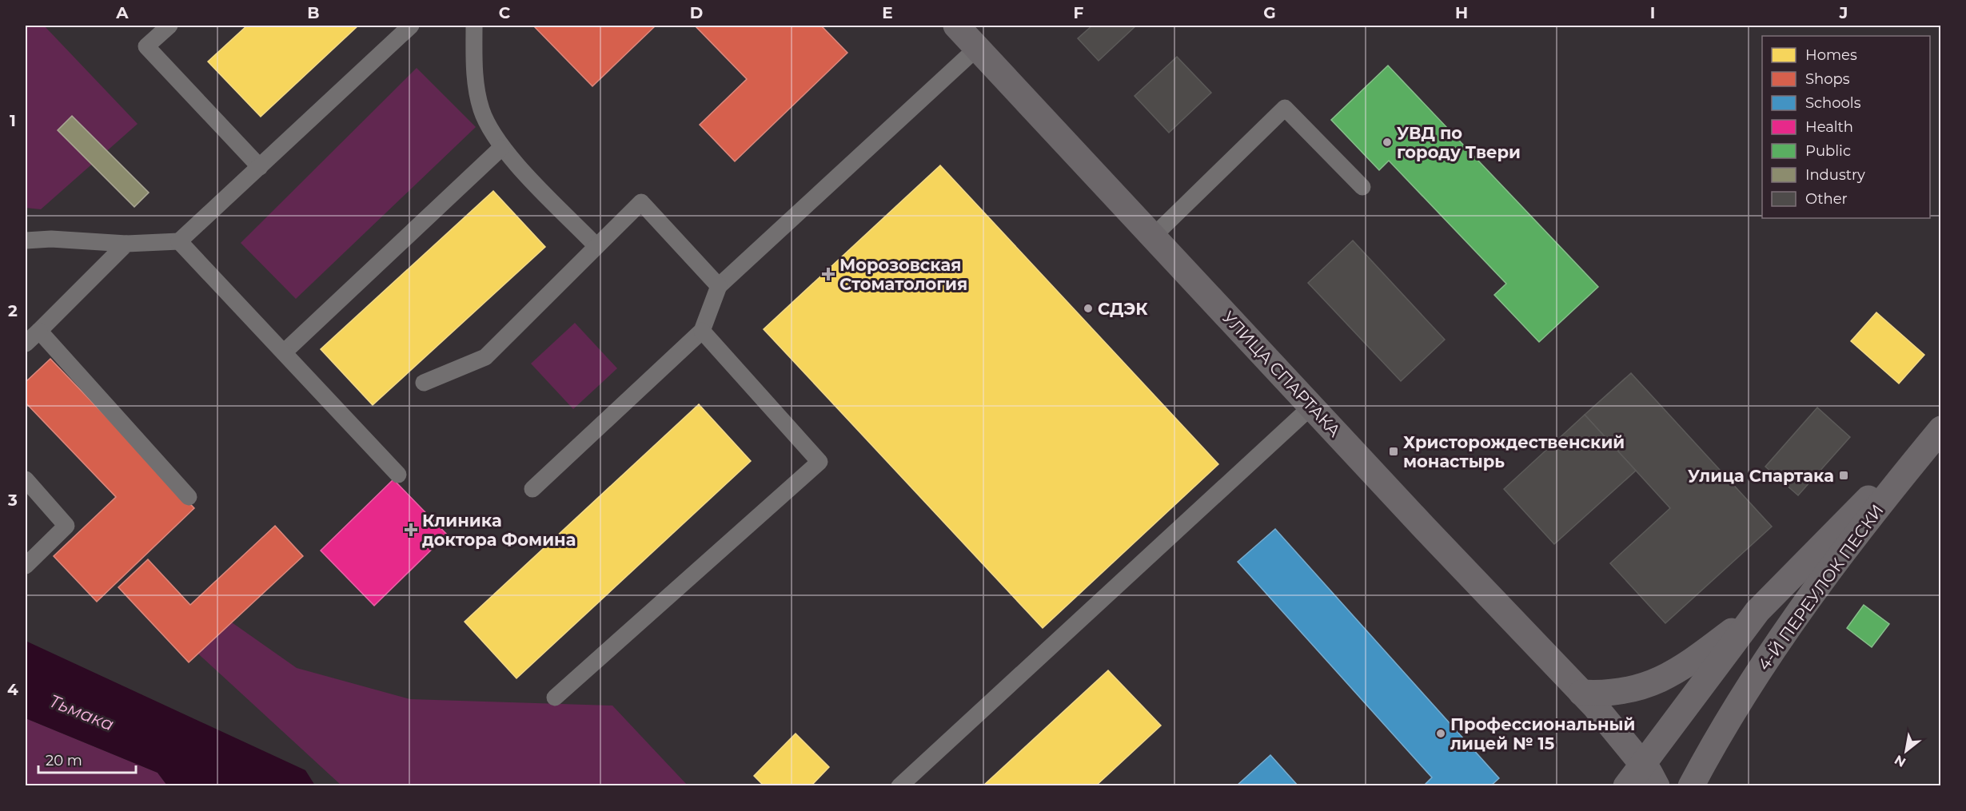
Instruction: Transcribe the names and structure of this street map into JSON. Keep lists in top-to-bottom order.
{
  "streets": {
    "main road": ["УЛИЦА СПАРТАКА", "4-Й ПЕРЕУЛОК ПЕСКИ"]
  },
  "crossings": [
    ["УЛИЦА СПАРТАКА", "4-Й ПЕРЕУЛОК ПЕСКИ"]
  ],
  "water": ["Тьмака"],
  "places": {
    "other": ["УВД по городу Твери", "СДЭК", "Профессиональный лицей № 15"],
    "health": ["Морозовская Стоматология", "Клиника доктора Фомина"],
    "transit": ["Христорождественский монастырь", "Улица Спартака"]
  },
  "legend": [
    "Homes",
    "Shops",
    "Schools",
    "Health",
    "Public",
    "Industry",
    "Other"
  ],
  "scale_bar": "20 m",
  "north": "bottom left",
  "grid": {
    "columns": [
      "A",
      "B",
      "C",
      "D",
      "E",
      "F",
      "G",
      "H",
      "I",
      "J"
    ],
    "rows": [
      "1",
      "2",
      "3",
      "4"
    ]
  }
}
